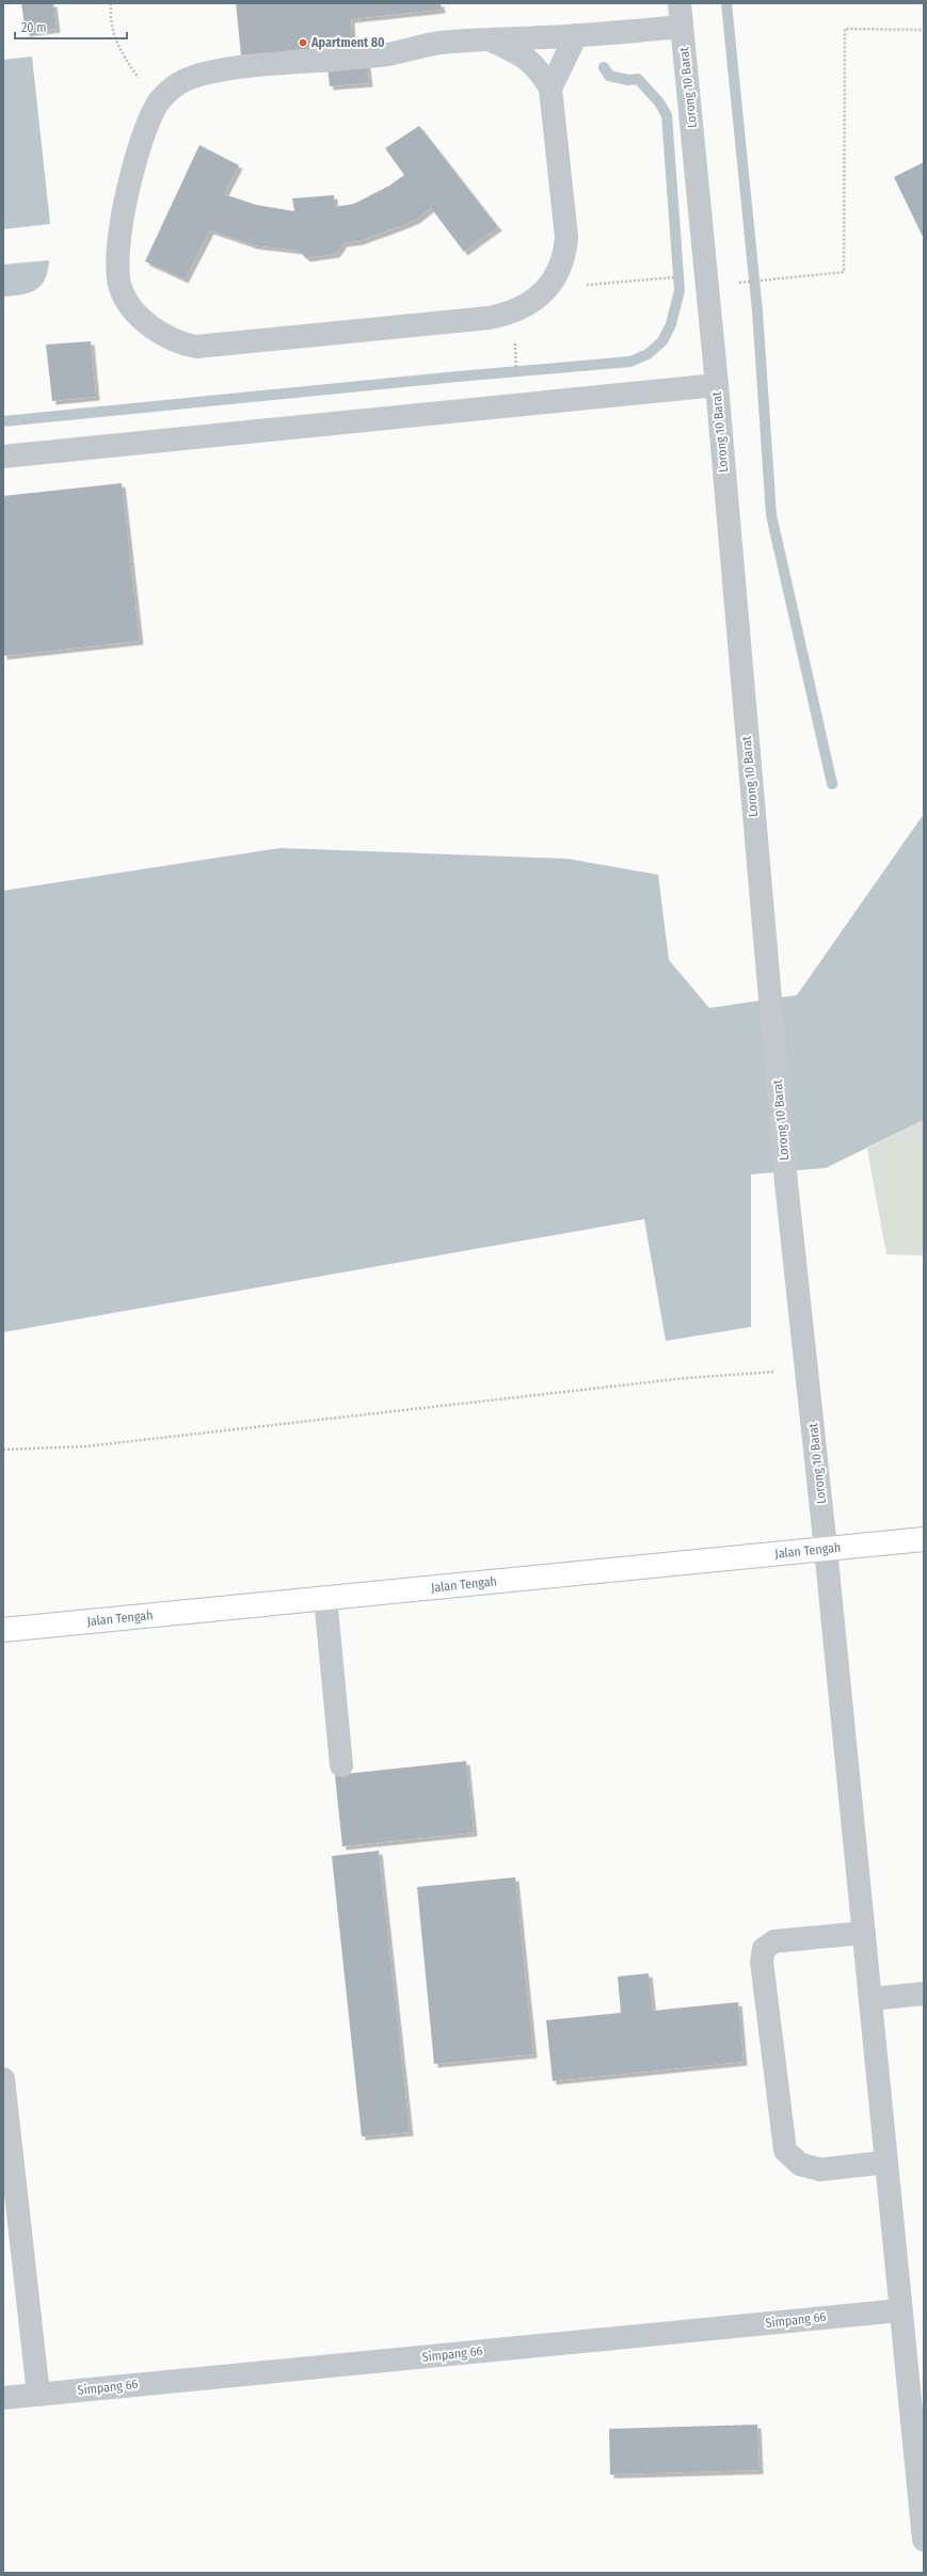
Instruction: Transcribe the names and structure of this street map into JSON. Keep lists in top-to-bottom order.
{
  "streets": {
    "main road": ["Jalan Tengah"],
    "street": ["Lorong 10 Barat", "Simpang 66"]
  },
  "crossings": [
    ["Lorong 10 Barat", "Jalan Tengah"],
    ["Lorong 10 Barat", "Simpang 66"]
  ],
  "places": ["Apartment 80"],
  "scale_bar": "20 m"
}
